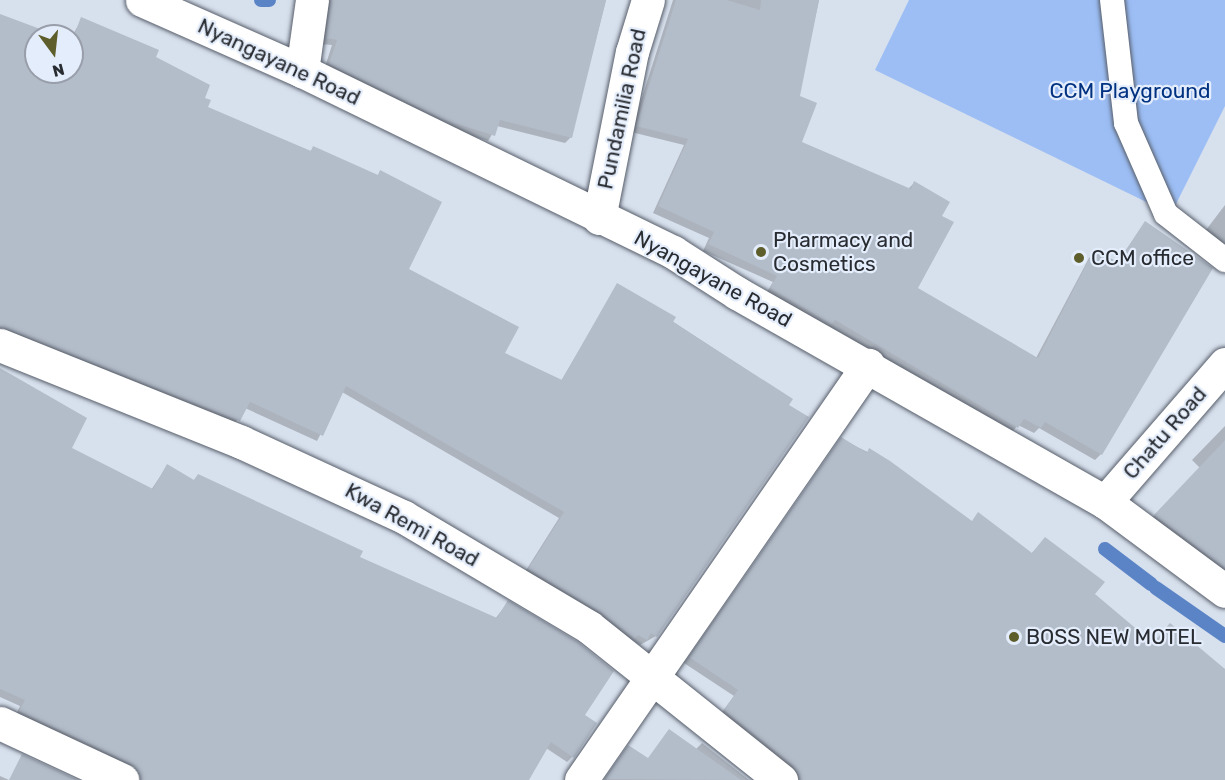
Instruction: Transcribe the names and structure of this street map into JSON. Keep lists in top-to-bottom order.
{
  "streets": {
    "street": [
      "Nyangayane Road",
      "Pundamilia Road",
      "Chatu Road",
      "Kwa Remi Road"
    ]
  },
  "crossings": [
    ["Nyangayane Road", "Pundamilia Road"],
    ["Nyangayane Road", "Chatu Road"]
  ],
  "parks": ["CCM Playground"],
  "places": ["Pharmacy and Cosmetics", "CCM office", "BOSS NEW MOTEL"],
  "north": "bottom"
}
